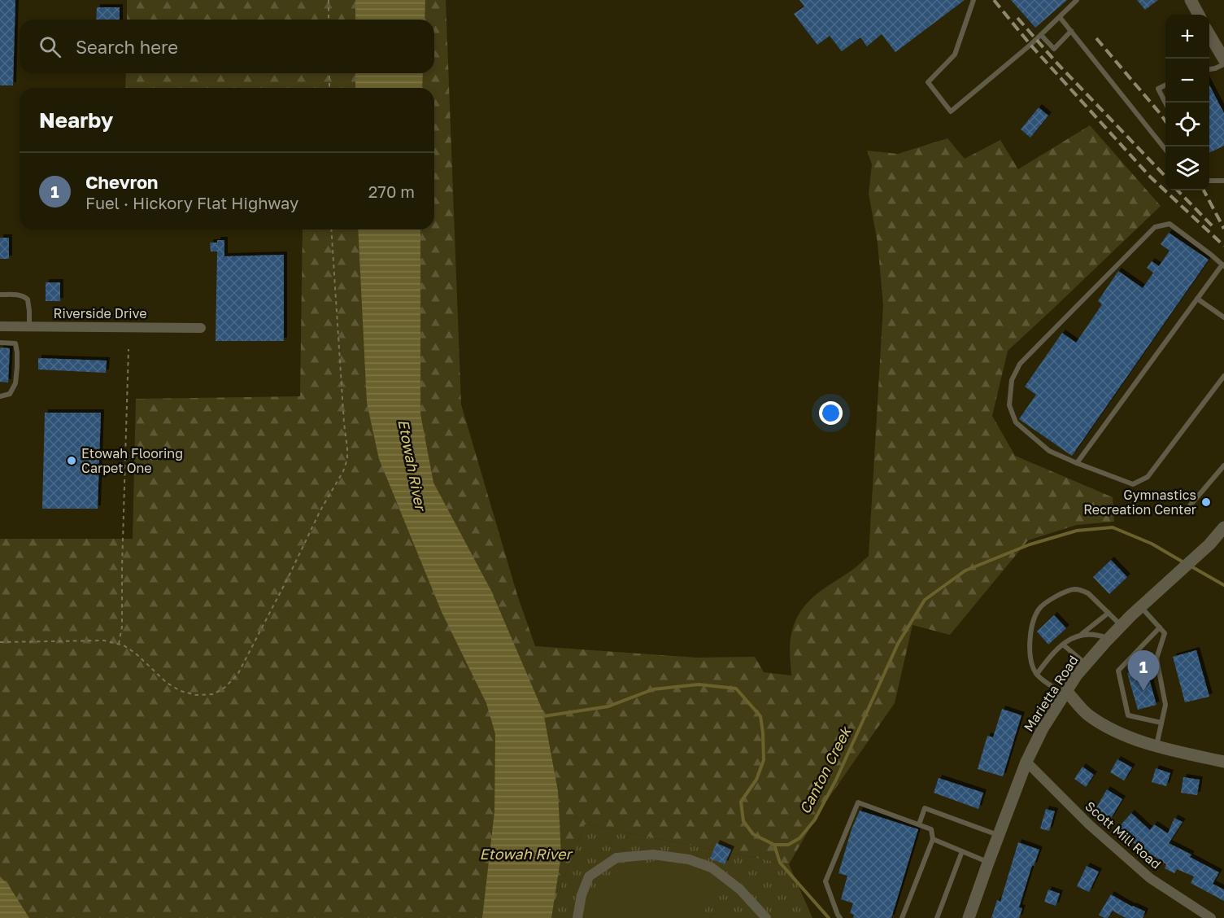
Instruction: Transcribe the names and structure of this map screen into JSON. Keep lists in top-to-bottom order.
{
  "streets": {
    "street": ["Riverside Drive", "Marietta Road", "Scott Mill Road"]
  },
  "crossings": [
    ["Marietta Road", "Scott Mill Road"]
  ],
  "water": ["Etowah River", "Canton Creek"],
  "places": ["Etowah Flooring Carpet One", "Gymnastics Recreation Center"],
  "page": {
    "map_buttons": ["+", "−"],
    "search": "Search here",
    "heading": "Nearby",
    "list": [
      {
        "mark": "1",
        "name": "Chevron",
        "note": "Fuel · Hickory Flat Highway",
        "value": "270 m"
      }
    ],
    "pins": "1"
  }
}
